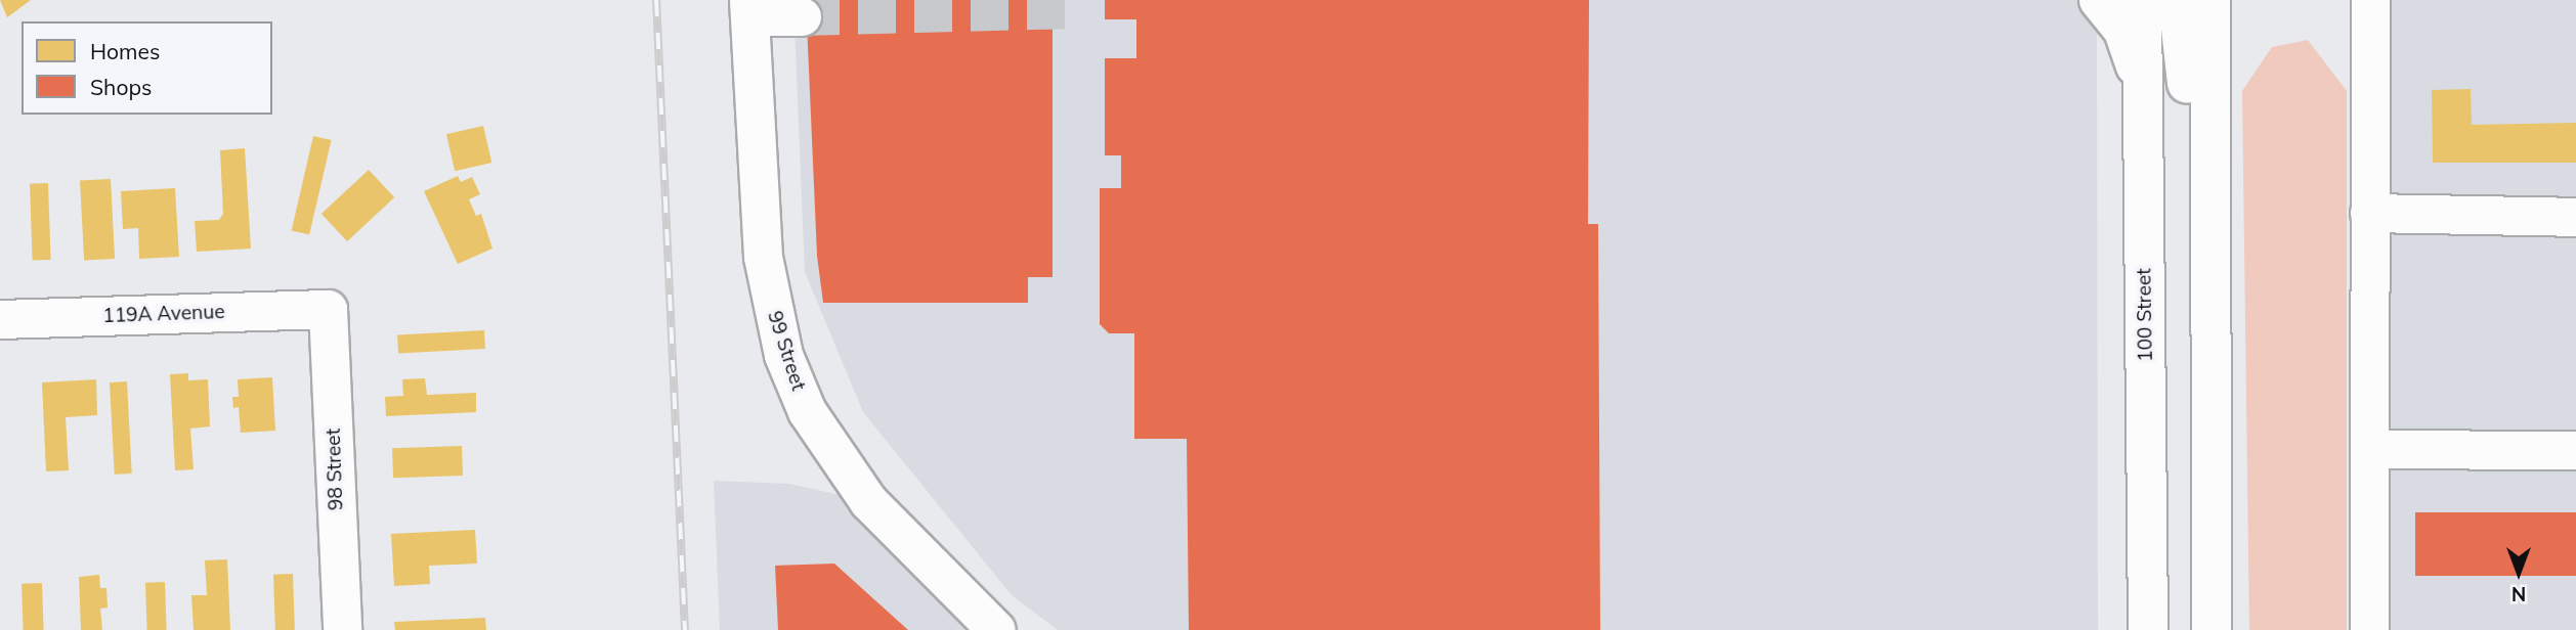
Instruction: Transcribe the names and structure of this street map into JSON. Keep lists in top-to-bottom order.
{
  "streets": {
    "main road": ["100 Street"],
    "street": ["119A Avenue", "99 Street", "98 Street"]
  },
  "crossings": [
    ["119A Avenue", "98 Street"]
  ],
  "legend": ["Homes", "Shops"],
  "north": "bottom"
}
